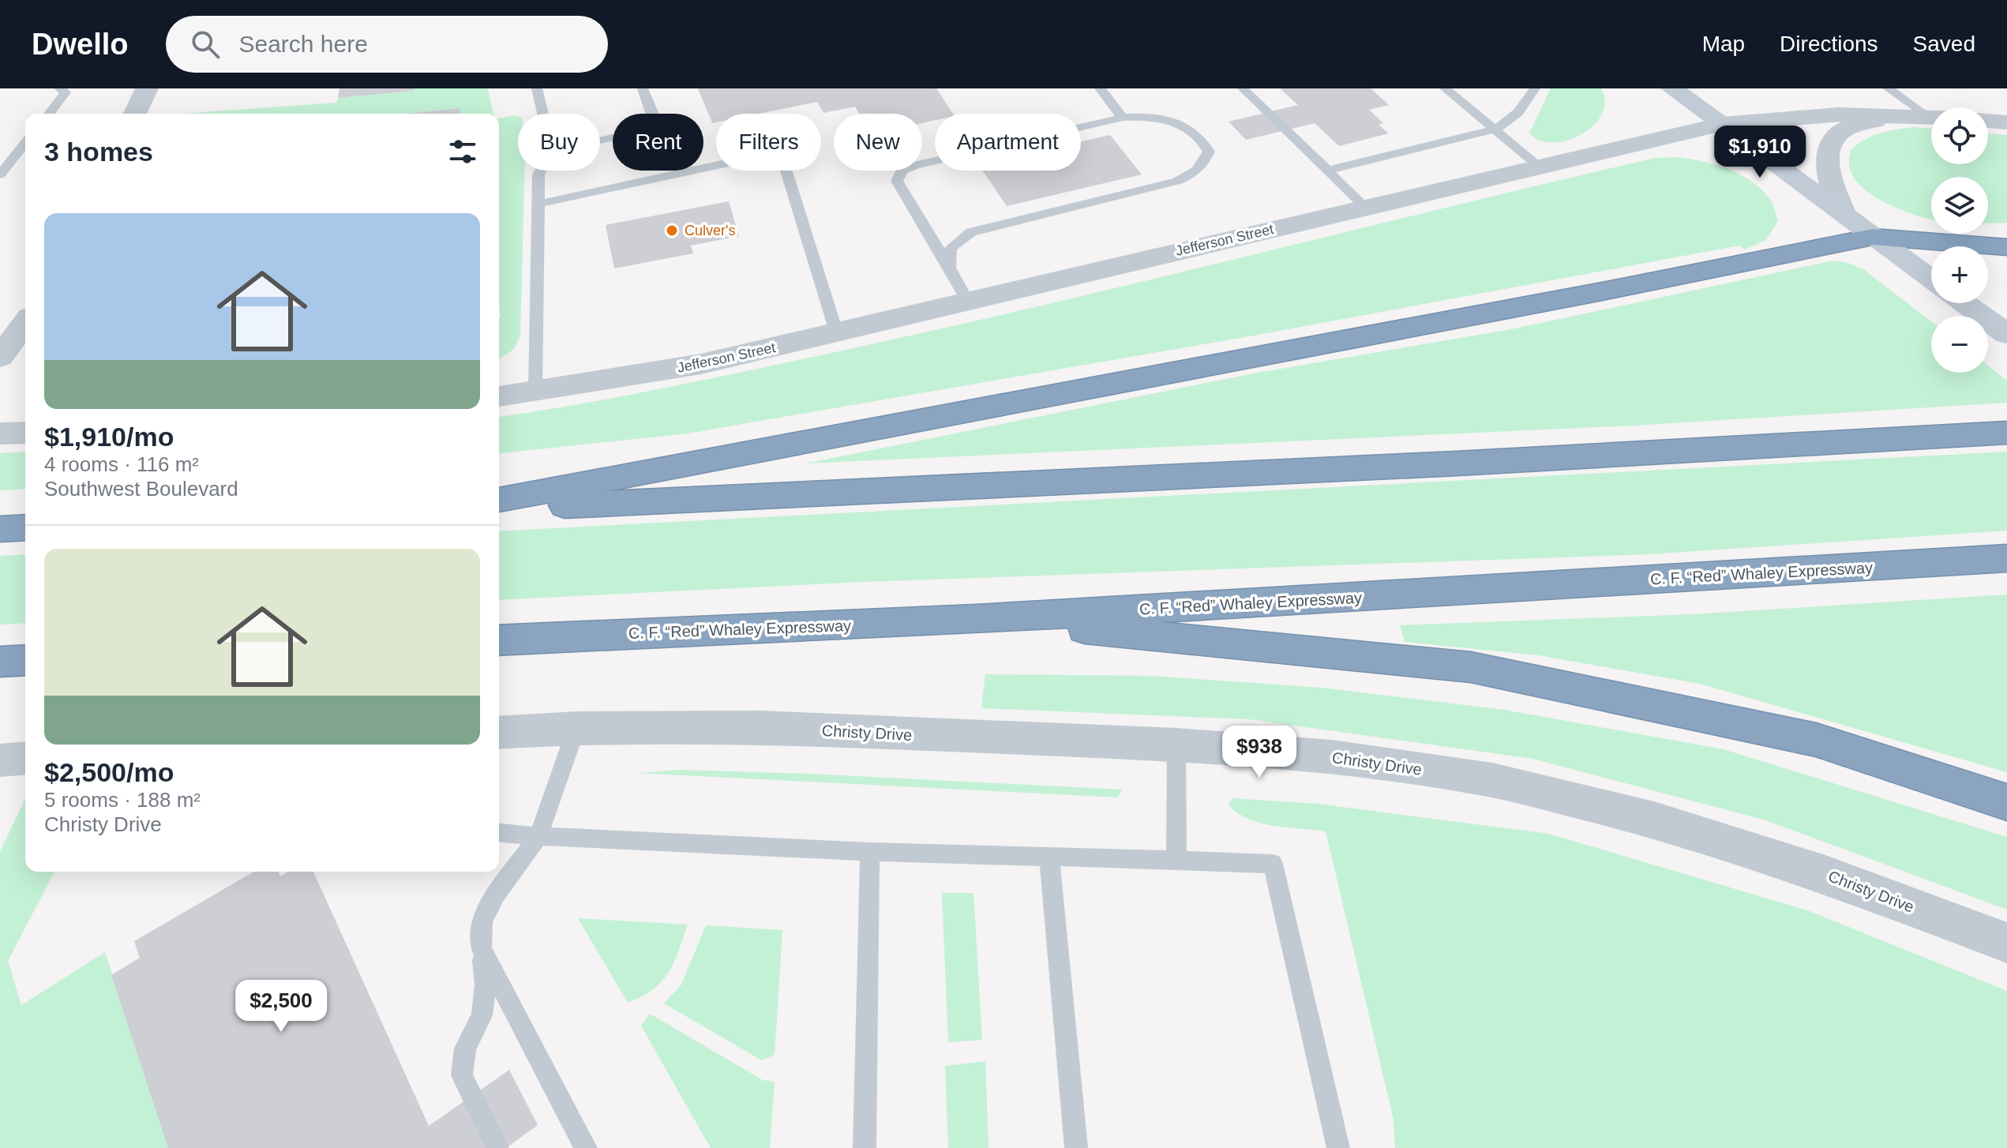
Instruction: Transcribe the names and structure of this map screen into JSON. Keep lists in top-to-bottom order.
{
  "streets": {
    "highway": ["C. F. “Red” Whaley Expressway"],
    "street": ["Jefferson Street", "Christy Drive"]
  },
  "places": ["Culver's"],
  "page": {
    "header": "Dwello",
    "search": "Search here",
    "nav": ["Map", "Directions", "Saved"],
    "map_buttons": ["+", "−"],
    "chip": [
      "Buy",
      "Rent",
      "Filters",
      "New",
      "Apartment"
    ],
    "heading": "3 homes",
    "price": ["$1,910", "$938", "$2,500"],
    "list": [
      {
        "name": "$1,910/mo",
        "note": "4 rooms · 116 m² · Southwest Boulevard"
      },
      {
        "name": "$2,500/mo",
        "note": "5 rooms · 188 m² · Christy Drive"
      }
    ]
  }
}
